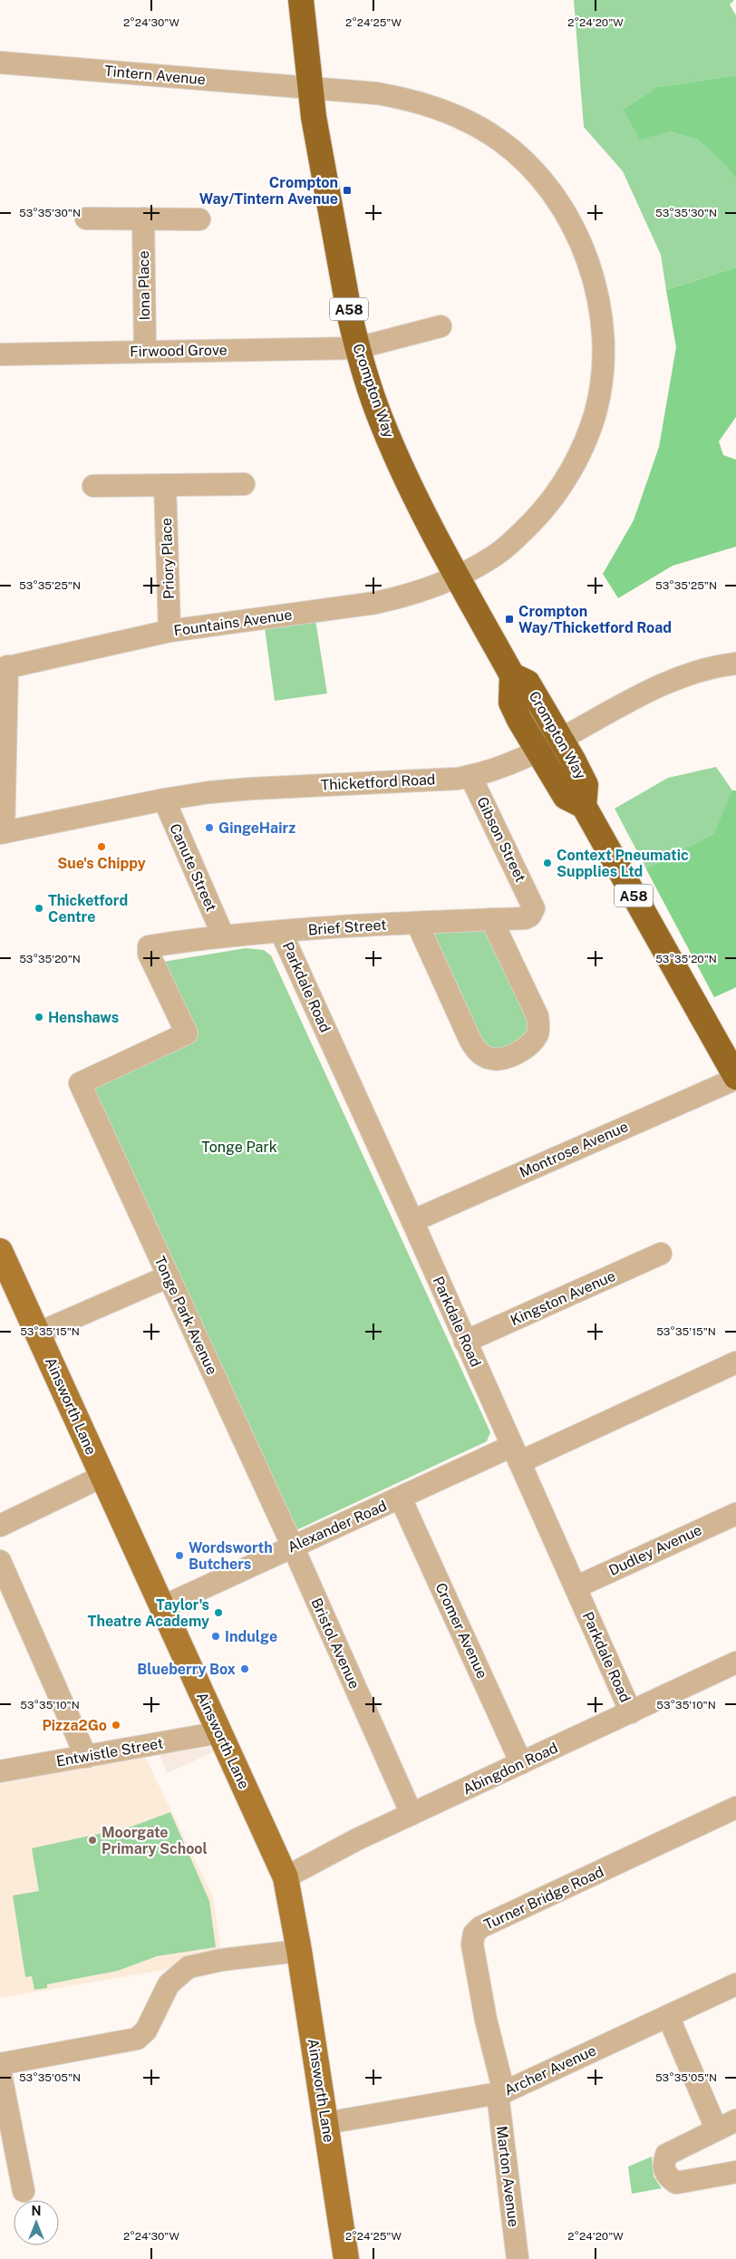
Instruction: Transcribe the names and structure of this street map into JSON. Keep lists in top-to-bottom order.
{
  "streets": {
    "highway": ["A58", "Crompton Way"],
    "main road": ["Ainsworth Lane"],
    "street": [
      "Tintern Avenue",
      "Iona Place",
      "Firwood Grove",
      "Priory Place",
      "Fountains Avenue",
      "Thicketford Road",
      "Gibson Street",
      "Canute Street",
      "Brief Street",
      "Parkdale Road",
      "Montrose Avenue",
      "Kingston Avenue",
      "Tonge Park Avenue",
      "Alexander Road",
      "Dudley Avenue",
      "Cromer Avenue",
      "Bristol Avenue",
      "Entwistle Street",
      "Abingdon Road",
      "Turner Bridge Road",
      "Archer Avenue",
      "Marton Avenue"
    ]
  },
  "crossings": [
    ["Tintern Avenue", "Crompton Way"],
    ["Tintern Avenue", "Fountains Avenue"],
    ["Iona Place", "Firwood Grove"],
    ["A58", "Crompton Way"],
    ["A58", "Montrose Avenue"],
    ["Firwood Grove", "Crompton Way"],
    ["Crompton Way", "Fountains Avenue"],
    ["Crompton Way", "Thicketford Road"],
    ["Priory Place", "Fountains Avenue"],
    ["Thicketford Road", "Gibson Street"],
    ["Thicketford Road", "Canute Street"],
    ["Gibson Street", "Brief Street"],
    ["Canute Street", "Brief Street"],
    ["Brief Street", "Parkdale Road"],
    ["Brief Street", "Tonge Park Avenue"],
    ["Parkdale Road", "Montrose Avenue"],
    ["Parkdale Road", "Kingston Avenue"],
    ["Parkdale Road", "Alexander Road"],
    ["Parkdale Road", "Dudley Avenue"],
    ["Parkdale Road", "Abingdon Road"],
    ["Tonge Park Avenue", "Alexander Road"],
    ["Tonge Park Avenue", "Bristol Avenue"],
    ["Ainsworth Lane", "Alexander Road"],
    ["Ainsworth Lane", "Entwistle Street"],
    ["Ainsworth Lane", "Abingdon Road"],
    ["Ainsworth Lane", "Archer Avenue"],
    ["Alexander Road", "Cromer Avenue"],
    ["Alexander Road", "Bristol Avenue"],
    ["Cromer Avenue", "Abingdon Road"],
    ["Bristol Avenue", "Abingdon Road"],
    ["Turner Bridge Road", "Archer Avenue"],
    ["Turner Bridge Road", "Marton Avenue"],
    ["Archer Avenue", "Marton Avenue"]
  ],
  "parks": ["Tonge Park"],
  "places": {
    "transit": ["Crompton Way/Tintern Avenue", "Crompton Way/Thicketford Road"],
    "other": [
      "GingeHairz",
      "Sue's Chippy",
      "Context Pneumatic Supplies Ltd",
      "Thicketford Centre",
      "Henshaws",
      "Wordsworth Butchers",
      "Taylor's Theatre Academy",
      "Indulge",
      "Blueberry Box",
      "Pizza2Go",
      "Moorgate Primary School"
    ]
  },
  "north": "top",
  "coordinates": [
    "2°24'30\"W",
    "2°24'25\"W",
    "2°24'20\"W",
    "53°35'30\"N",
    "53°35'25\"N",
    "53°35'20\"N",
    "53°35'15\"N",
    "53°35'10\"N",
    "53°35'05\"N"
  ]
}
